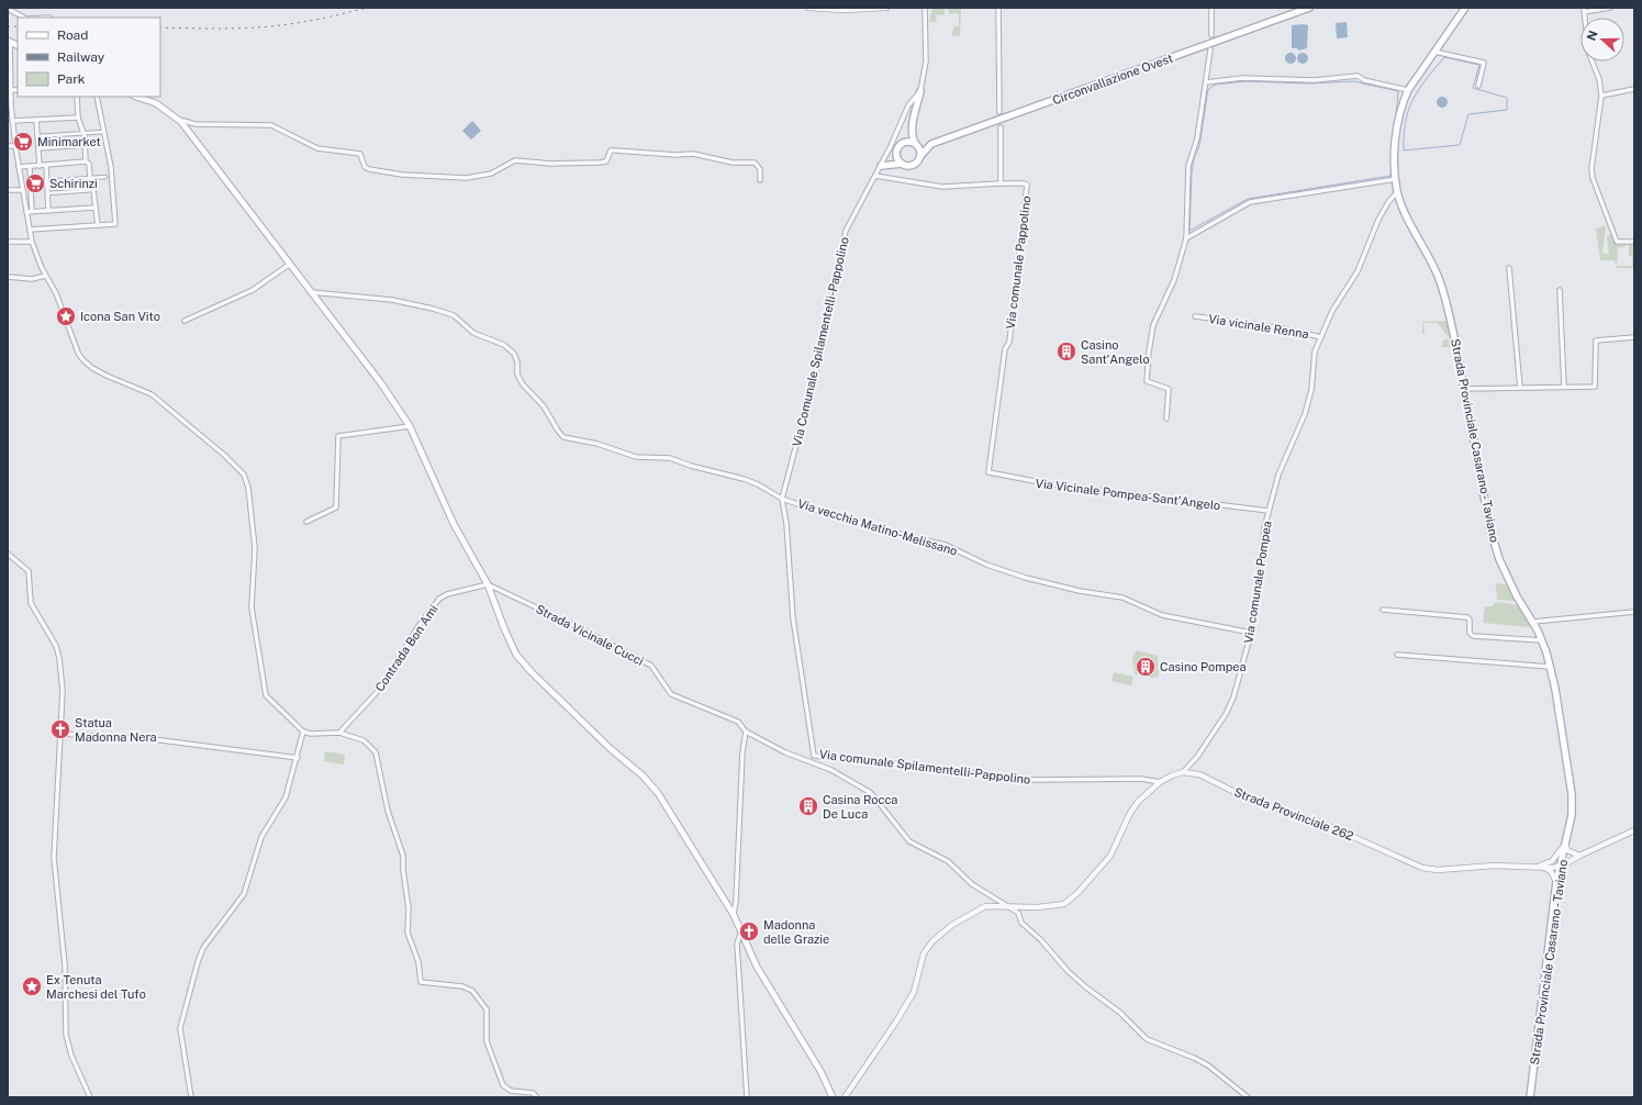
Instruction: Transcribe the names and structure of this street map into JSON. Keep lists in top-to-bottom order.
{
  "streets": {
    "main road": ["Circonvallazione Ovest", "Strada Provinciale Casarano - Taviano"],
    "street": [
      "Via comunale Pappolino",
      "Via vicinale Renna",
      "Via Comunale Spilamentelli-Pappolino",
      "Via Vicinale Pompea-Sant'Angelo",
      "Via vecchia Matino-Melissano",
      "Via comunale Pompea",
      "Strada Vicinale Cucci",
      "Contrada Bon Ami",
      "Via comunale Spilamentelli-Pappolino",
      "Strada Provinciale 262"
    ]
  },
  "crossings": [
    ["Via comunale Pappolino", "Via Vicinale Pompea-Sant'Angelo"],
    ["Via vicinale Renna", "Via comunale Pompea"],
    ["Via Comunale Spilamentelli-Pappolino", "Via vecchia Matino-Melissano"],
    ["Via Comunale Spilamentelli-Pappolino", "Via comunale Spilamentelli-Pappolino"],
    ["Strada Provinciale Casarano - Taviano", "Via comunale Pompea"],
    ["Strada Provinciale Casarano - Taviano", "Strada Provinciale 262"],
    ["Via Vicinale Pompea-Sant'Angelo", "Via comunale Pompea"],
    ["Via vecchia Matino-Melissano", "Via comunale Pompea"],
    ["Via vecchia Matino-Melissano", "Via comunale Spilamentelli-Pappolino"],
    ["Via comunale Pompea", "Strada Provinciale 262"],
    ["Strada Vicinale Cucci", "Contrada Bon Ami"]
  ],
  "places": {
    "supermarket": ["Minimarket", "Schirinzi"],
    "place": ["Icona San Vito", "Ex Tenuta Marchesi del Tufo"],
    "building": ["Casino Sant'Angelo", "Casino Pompea", "Casina Rocca De Luca"],
    "church": ["Statua Madonna Nera", "Madonna delle Grazie"]
  },
  "legend": ["Road", "Railway", "Park"],
  "north": "left"
}
